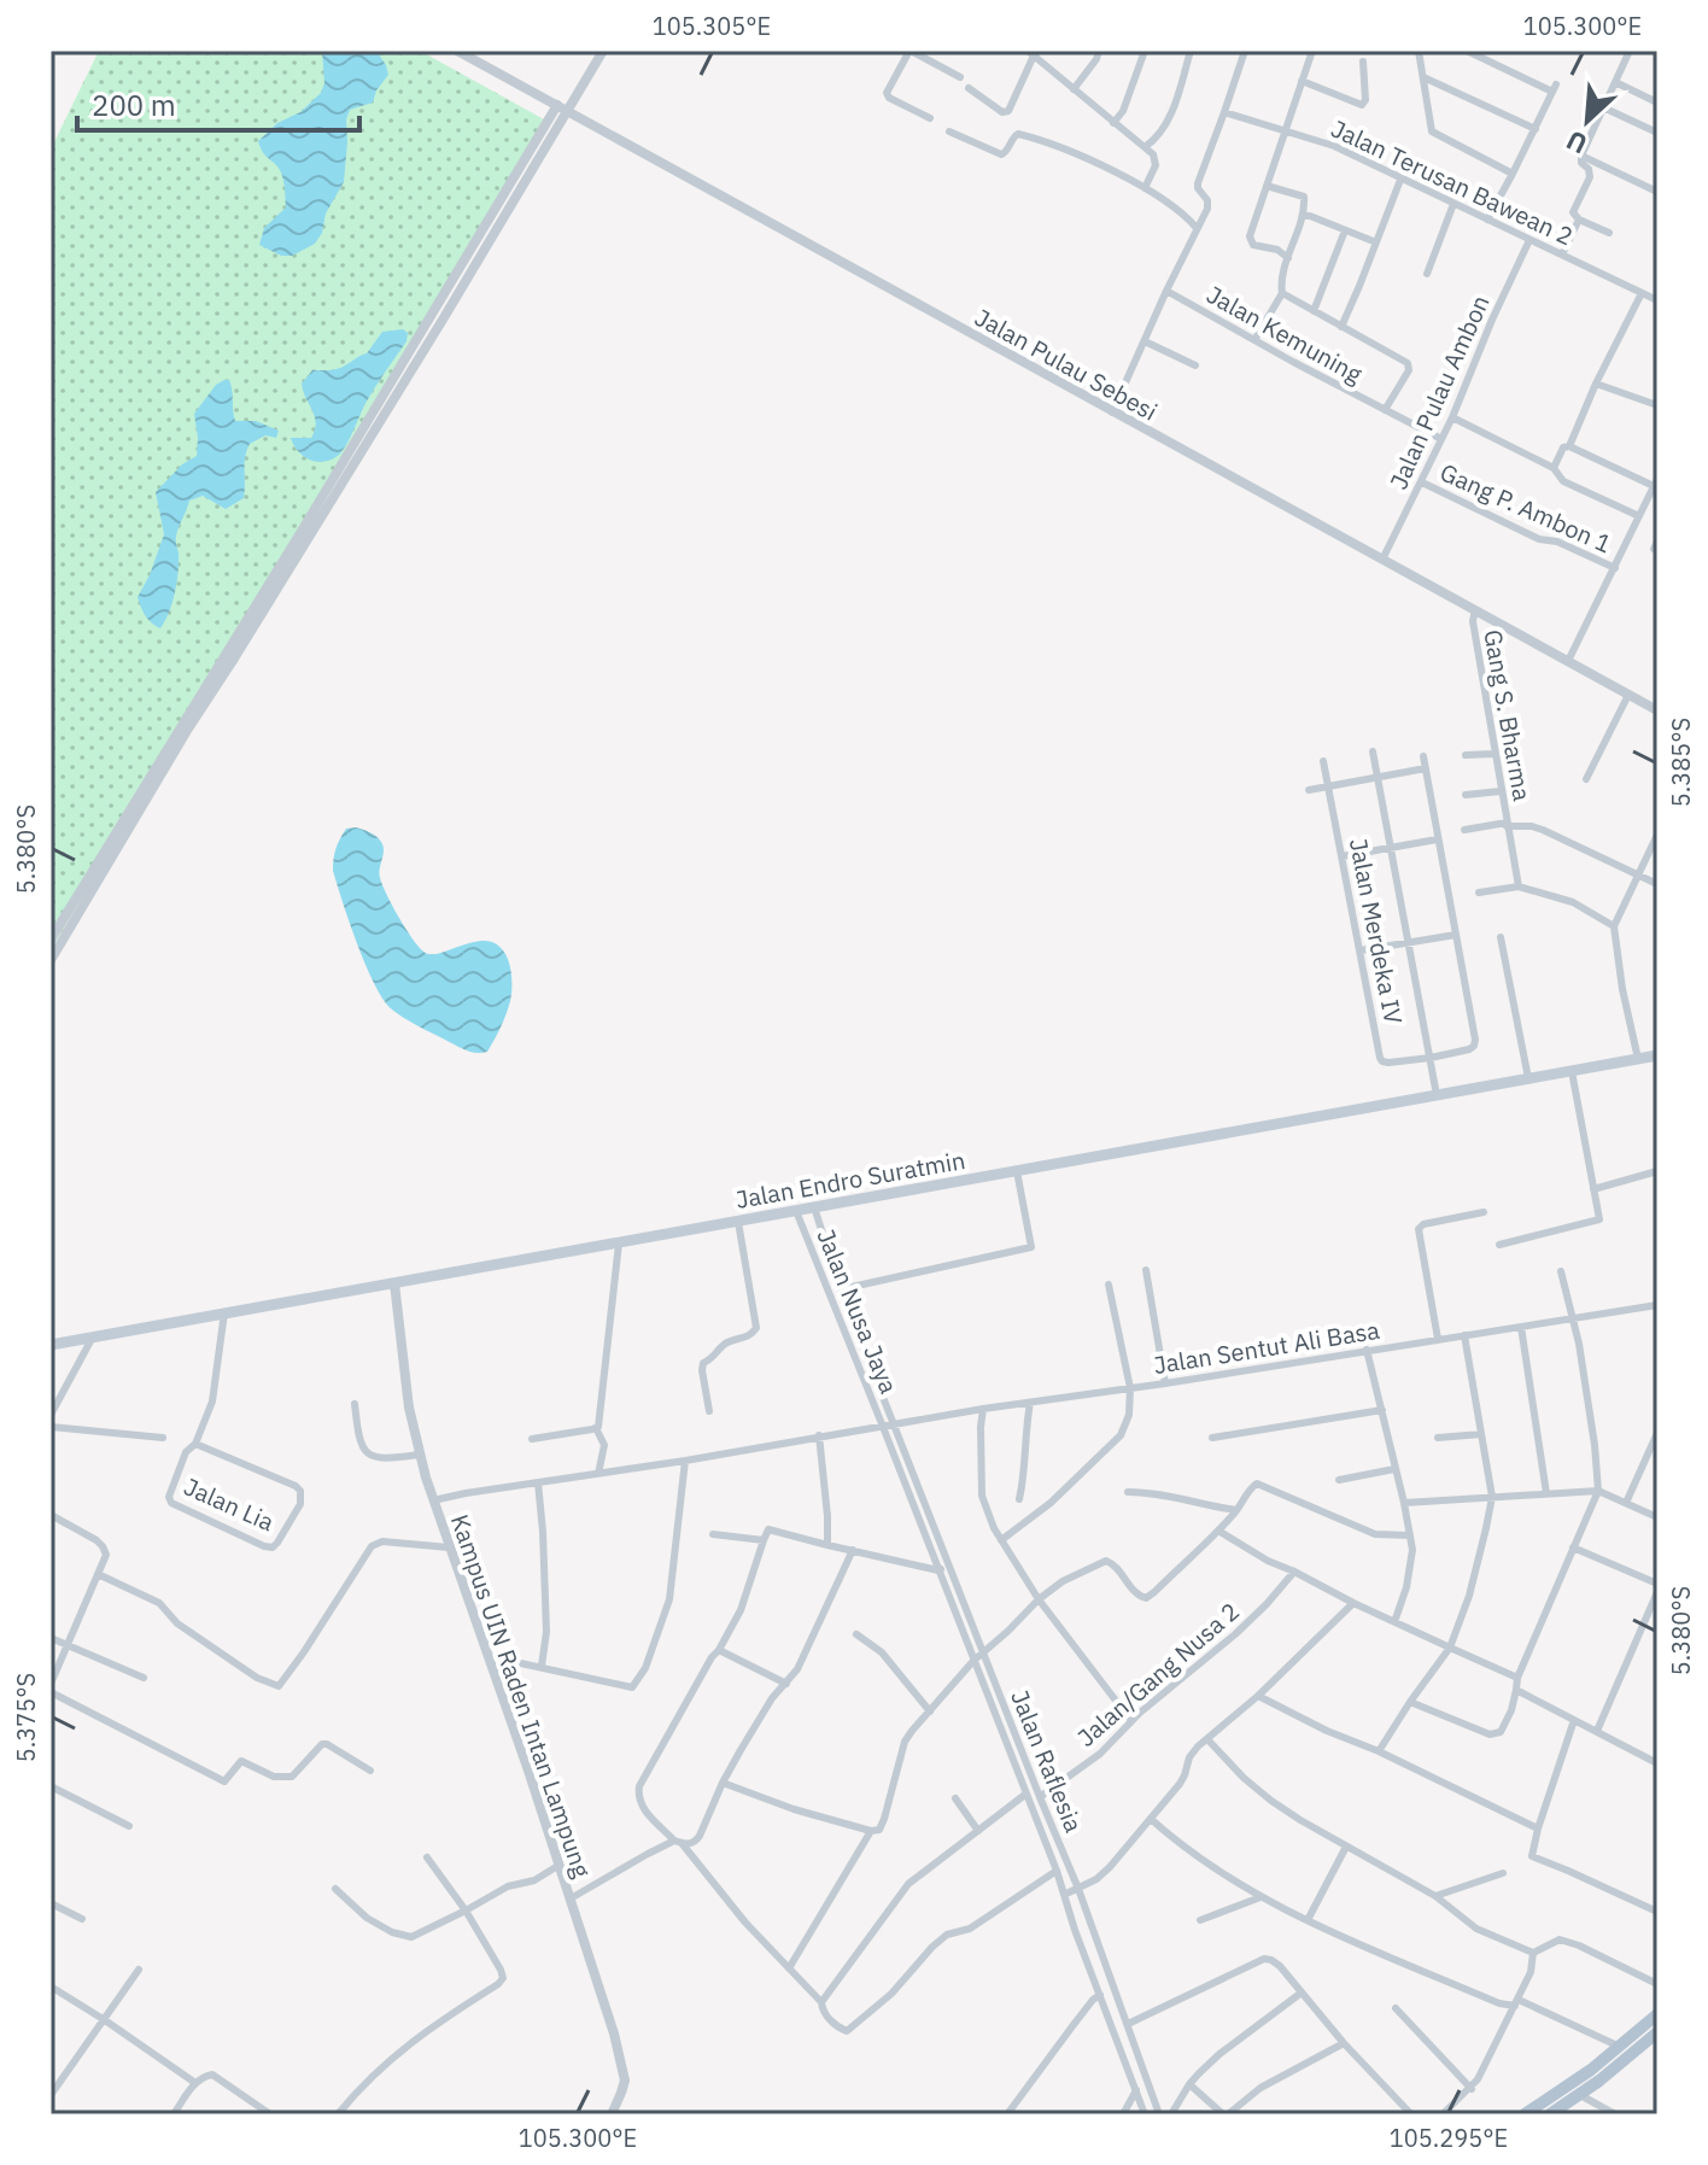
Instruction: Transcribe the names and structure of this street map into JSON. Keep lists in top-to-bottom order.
{
  "streets": {
    "main road": ["Jalan Endro Suratmin"],
    "street": [
      "Jalan Terusan Bawean 2",
      "Jalan Kemuning",
      "Jalan Pulau Sebesi",
      "Jalan Pulau Ambon",
      "Gang P. Ambon 1",
      "Gang S. Bharma",
      "Jalan Merdeka IV",
      "Jalan Nusa Jaya",
      "Jalan Sentut Ali Basa",
      "Jalan Lia",
      "Jalan/Gang Nusa 2",
      "Kampus UIN Raden Intan Lampung",
      "Jalan Raflesia"
    ]
  },
  "crossings": [
    ["Jalan Terusan Bawean 2", "Jalan Pulau Ambon"],
    ["Jalan Kemuning", "Jalan Pulau Ambon"],
    ["Jalan Pulau Sebesi", "Jalan Pulau Ambon"],
    ["Jalan Pulau Sebesi", "Gang S. Bharma"],
    ["Jalan Pulau Ambon", "Gang P. Ambon 1"],
    ["Jalan Endro Suratmin", "Jalan Nusa Jaya"],
    ["Jalan Endro Suratmin", "Jalan Lia"],
    ["Jalan Endro Suratmin", "Kampus UIN Raden Intan Lampung"],
    ["Jalan Nusa Jaya", "Jalan Sentut Ali Basa"],
    ["Jalan Nusa Jaya", "Jalan Raflesia"],
    ["Jalan Sentut Ali Basa", "Kampus UIN Raden Intan Lampung"],
    ["Jalan Sentut Ali Basa", "Jalan Raflesia"],
    ["Jalan/Gang Nusa 2", "Jalan Raflesia"]
  ],
  "scale_bar": "200 m",
  "north": "bottom left",
  "coordinates": [
    "105.305°E",
    "105.300°E",
    "5.385°S",
    "5.380°S",
    "5.375°S",
    "105.295°E"
  ]
}
